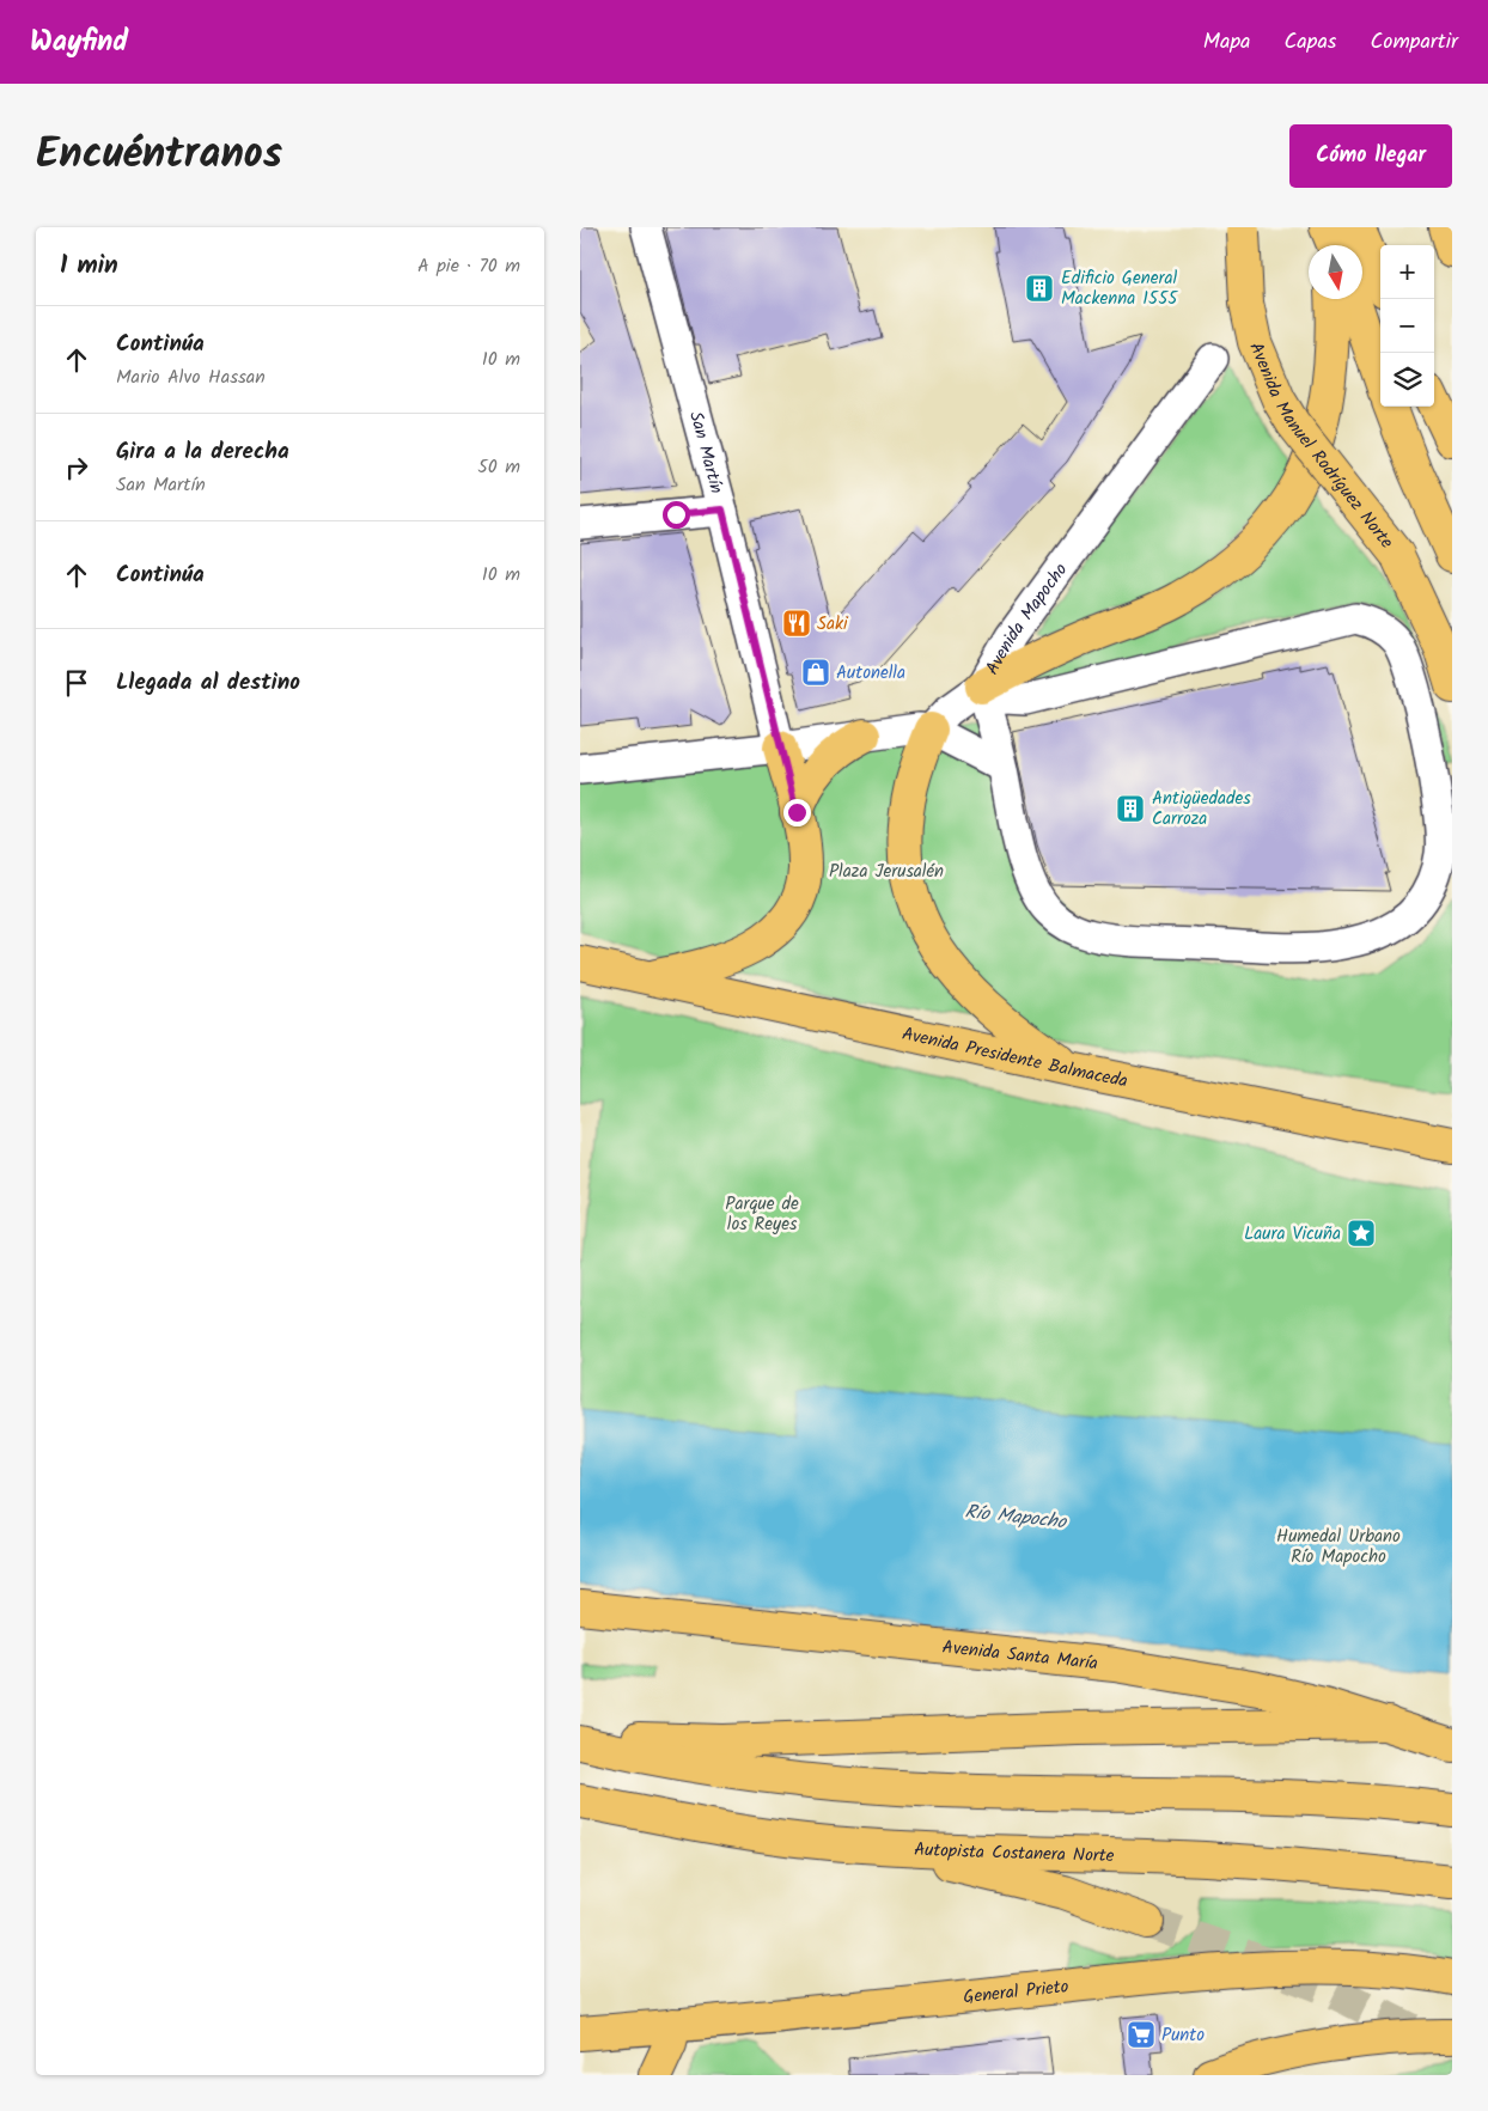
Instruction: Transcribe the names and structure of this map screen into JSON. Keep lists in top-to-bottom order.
{
  "streets": {
    "main road": [
      "Avenida Manuel Rodríguez Norte",
      "Avenida Presidente Balmaceda",
      "Avenida Santa María",
      "Autopista Costanera Norte",
      "General Prieto"
    ],
    "street": ["San Martín", "Avenida Mapocho"]
  },
  "water": ["Río Mapocho"],
  "parks": ["Plaza Jerusalén", "Parque de los Reyes", "Humedal Urbano Río Mapocho"],
  "places": {
    "building": ["Edificio General Mackenna 1555", "Antigüedades Carroza"],
    "restaurant": ["Saki"],
    "shop": ["Autonella"],
    "place": ["Laura Vicuña"],
    "supermarket": ["Punto"]
  },
  "north": "bottom",
  "page": {
    "header": "Wayfind",
    "nav": ["Mapa", "Capas", "Compartir"],
    "title": "Encuéntranos",
    "buttons": "Cómo llegar",
    "heading": ["1 min", "A pie · 70 m"],
    "map_buttons": ["+", "−"],
    "list": [
      ["Continúa", "Mario Alvo Hassan", "10 m"],
      ["Gira a la derecha", "San Martín", "50 m"],
      ["Continúa", "10 m"],
      "Llegada al destino"
    ]
  }
}
